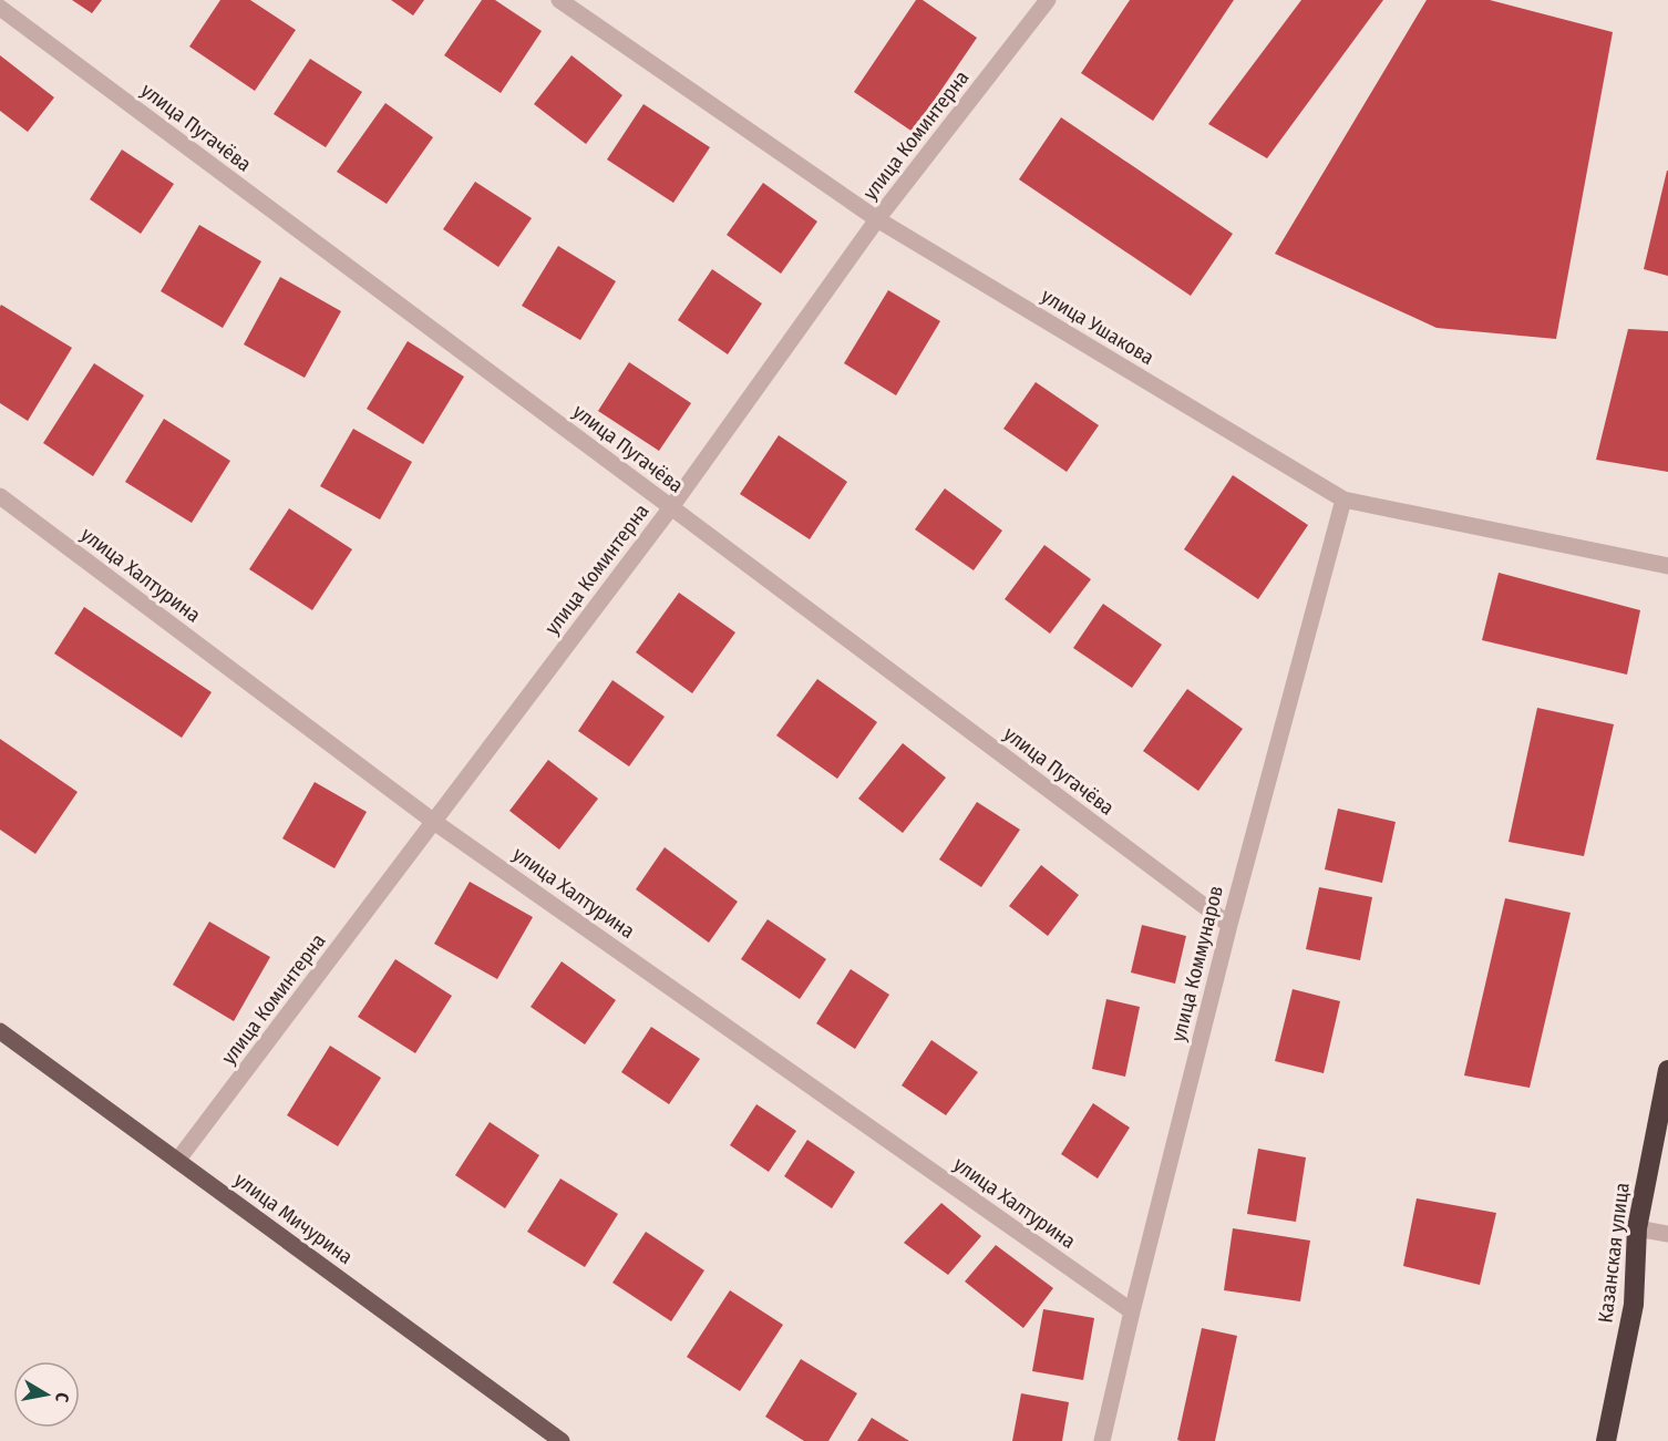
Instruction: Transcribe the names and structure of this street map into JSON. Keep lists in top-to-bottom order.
{
  "streets": {
    "highway": ["Казанская улица"],
    "main road": ["улица Мичурина"],
    "street": [
      "улица Пугачёва",
      "улица Коминтерна",
      "улица Ушакова",
      "улица Халтурина",
      "улица Коммунаров"
    ]
  },
  "crossings": [
    ["улица Пугачёва", "улица Коминтерна"],
    ["улица Пугачёва", "улица Коммунаров"],
    ["улица Коминтерна", "улица Ушакова"],
    ["улица Коминтерна", "улица Халтурина"],
    ["улица Коминтерна", "улица Мичурина"],
    ["улица Ушакова", "улица Коммунаров"],
    ["улица Халтурина", "улица Коммунаров"]
  ],
  "north": "right"
}
